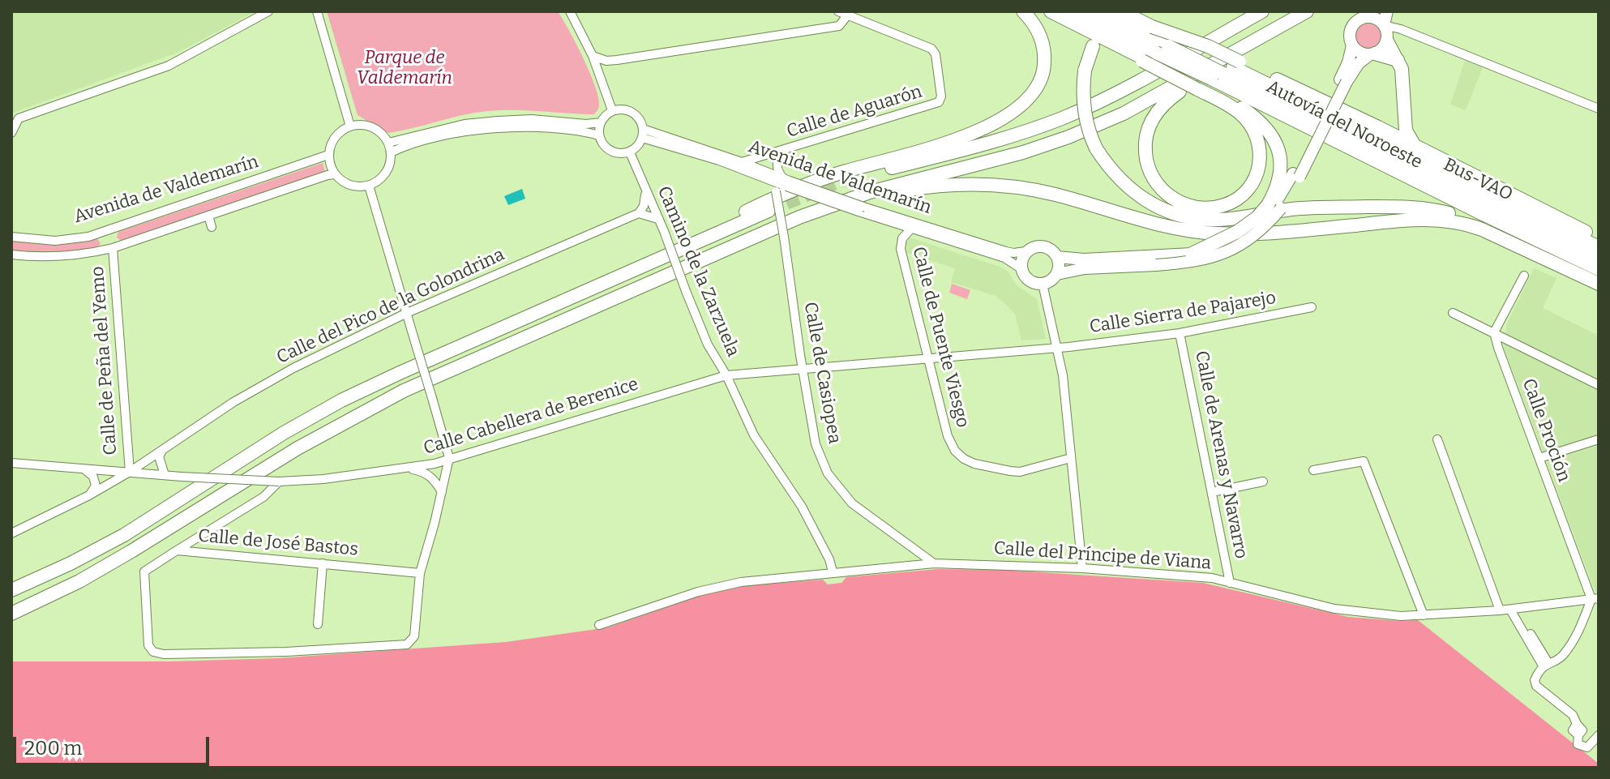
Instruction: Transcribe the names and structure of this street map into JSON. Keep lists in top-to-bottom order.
{
  "streets": {
    "highway": ["Autovía del Noroeste", "Bus-VAO"],
    "street": [
      "Calle de Aguarón",
      "Avenida de Valdemarín",
      "Camino de la Zarzuela",
      "Calle del Pico de la Golondrina",
      "Calle Sierra de Pajarejo",
      "Calle de Puente Viesgo",
      "Calle de Peña del Yemo",
      "Calle de Casiopea",
      "Calle Cabellera de Berenice",
      "Calle Proción",
      "Calle de Arenas y Navarro",
      "Calle de José Bastos",
      "Calle del Príncipe de Viana"
    ]
  },
  "crossings": [
    ["Calle de Aguarón", "Avenida de Valdemarín"],
    ["Autovía del Noroeste", "Bus-VAO"],
    ["Avenida de Valdemarín", "Camino de la Zarzuela"],
    ["Avenida de Valdemarín", "Calle de Puente Viesgo"],
    ["Avenida de Valdemarín", "Calle de Peña del Yemo"],
    ["Avenida de Valdemarín", "Calle de Casiopea"],
    ["Camino de la Zarzuela", "Calle Cabellera de Berenice"],
    ["Camino de la Zarzuela", "Calle del Príncipe de Viana"],
    ["Calle del Pico de la Golondrina", "Calle de Peña del Yemo"],
    ["Calle del Pico de la Golondrina", "Calle Cabellera de Berenice"],
    ["Calle Sierra de Pajarejo", "Calle Cabellera de Berenice"],
    ["Calle Sierra de Pajarejo", "Calle de Arenas y Navarro"],
    ["Calle de Puente Viesgo", "Calle Cabellera de Berenice"],
    ["Calle de Peña del Yemo", "Calle Cabellera de Berenice"],
    ["Calle de Casiopea", "Calle Cabellera de Berenice"],
    ["Calle de Casiopea", "Calle del Príncipe de Viana"],
    ["Calle Proción", "Calle del Príncipe de Viana"],
    ["Calle de Arenas y Navarro", "Calle del Príncipe de Viana"]
  ],
  "parks": ["Parque de Valdemarín"],
  "scale_bar": "200 m"
}
